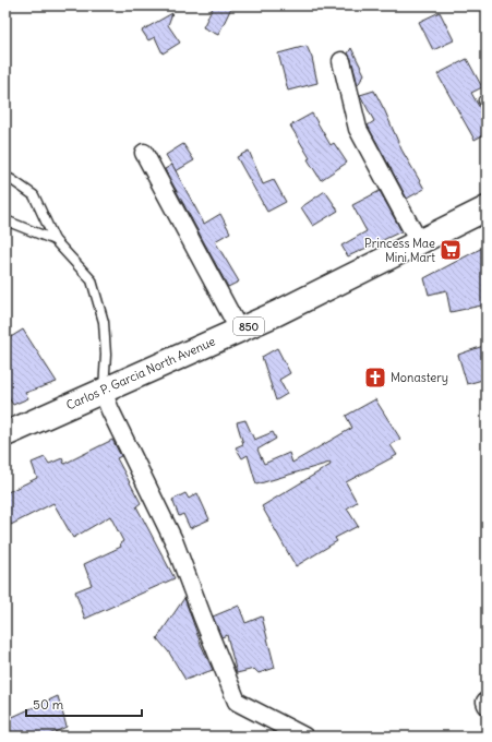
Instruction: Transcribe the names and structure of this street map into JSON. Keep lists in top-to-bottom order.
{
  "streets": {
    "main road": ["850", "Carlos P. Garcia North Avenue"]
  },
  "places": {
    "supermarket": ["Princess Mae Mini Mart"],
    "church": ["Monastery"]
  },
  "scale_bar": "50 m"
}
